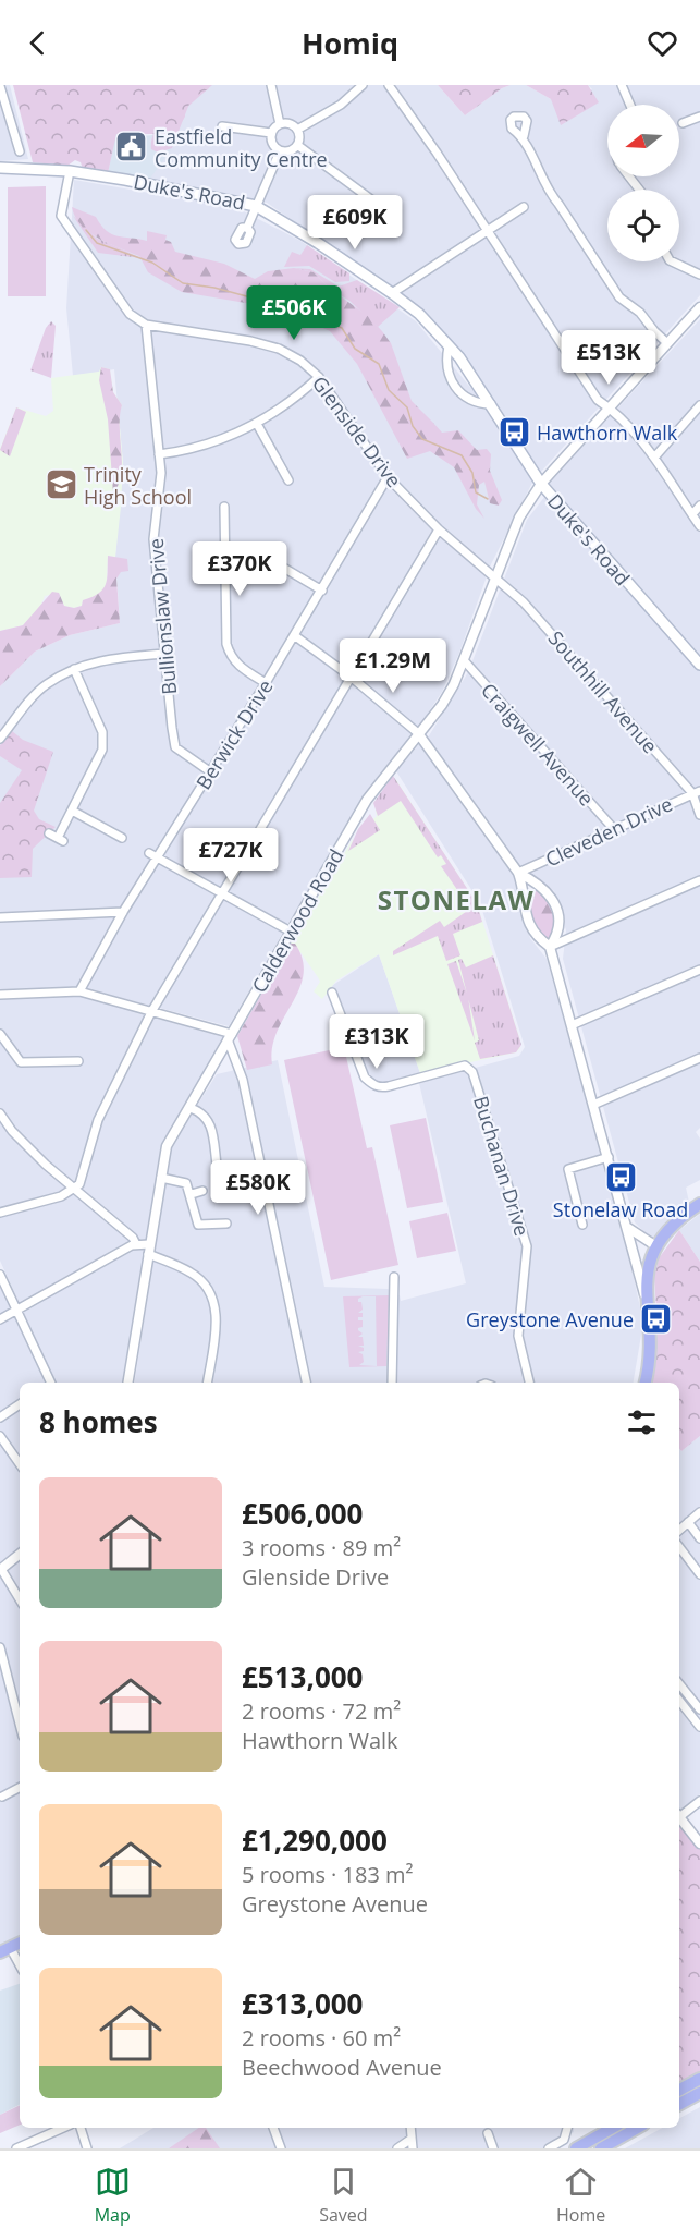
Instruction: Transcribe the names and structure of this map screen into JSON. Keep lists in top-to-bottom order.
{
  "streets": {
    "main road": ["Duke's Road"],
    "street": [
      "Glenside Drive",
      "Bullionslaw Drive",
      "Southhill Avenue",
      "Berwick Drive",
      "Craigwell Avenue",
      "Cleveden Drive",
      "Calderwood Road",
      "Buchanan Drive"
    ]
  },
  "crossings": [
    ["Duke's Road", "Calderwood Road"],
    ["Glenside Drive", "Bullionslaw Drive"],
    ["Glenside Drive", "Southhill Avenue"],
    ["Glenside Drive", "Berwick Drive"],
    ["Glenside Drive", "Calderwood Road"],
    ["Bullionslaw Drive", "Berwick Drive"],
    ["Southhill Avenue", "Cleveden Drive"],
    ["Southhill Avenue", "Calderwood Road"],
    ["Craigwell Avenue", "Cleveden Drive"],
    ["Craigwell Avenue", "Calderwood Road"]
  ],
  "districts": ["STONELAW"],
  "places": {
    "public building": ["Eastfield Community Centre"],
    "bus stop": ["Hawthorn Walk", "Stonelaw Road", "Greystone Avenue"],
    "school or university": ["Trinity High School"]
  },
  "north": "left",
  "page": {
    "header": "Homiq",
    "price": [
      "£609K",
      "£506K",
      "£513K",
      "£370K",
      "£1.29M",
      "£727K",
      "£313K",
      "£580K"
    ],
    "heading": "8 homes",
    "list": [
      {
        "name": "£506,000",
        "note": "3 rooms · 89 m² · Glenside Drive"
      },
      {
        "name": "£513,000",
        "note": "2 rooms · 72 m² · Hawthorn Walk"
      },
      {
        "name": "£1,290,000",
        "note": "5 rooms · 183 m² · Greystone Avenue"
      },
      {
        "name": "£313,000",
        "note": "2 rooms · 60 m² · Beechwood Avenue"
      }
    ],
    "tabs": ["Map", "Saved", "Home"]
  }
}
